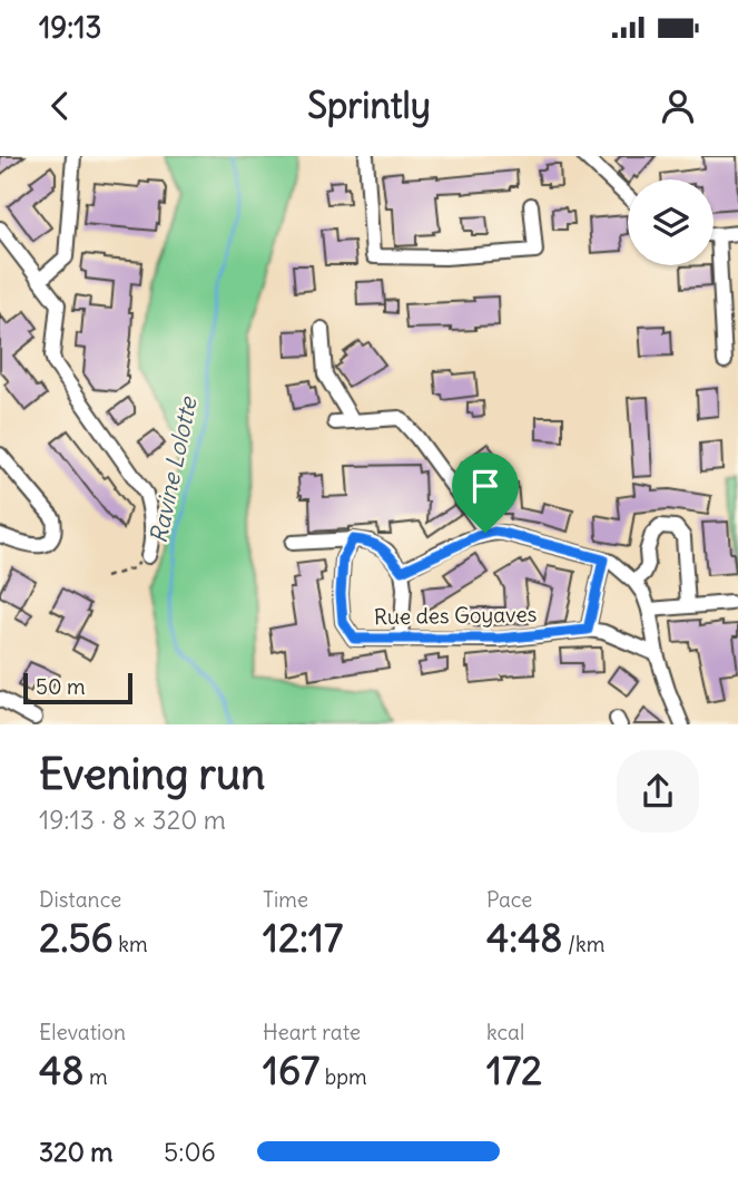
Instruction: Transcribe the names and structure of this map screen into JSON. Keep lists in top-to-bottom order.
{
  "streets": {
    "street": ["Rue des Goyaves"]
  },
  "water": ["Ravine Lolotte"],
  "scale_bar": "50 m",
  "page": {
    "status": "19:13",
    "header": "Sprintly",
    "scale": "50 m",
    "heading": ["Evening run", "19:13 · 8 × 320 m"],
    "stats": [
      ["Distance", "2.56 km"],
      ["Time", "12:17"],
      ["Pace", "4:48 /km"],
      ["Elevation", "48 m"],
      ["Heart rate", "167 bpm"],
      ["kcal", "172"]
    ],
    "list": [
      {
        "name": "320 m",
        "note": "5:06"
      }
    ]
  }
}
